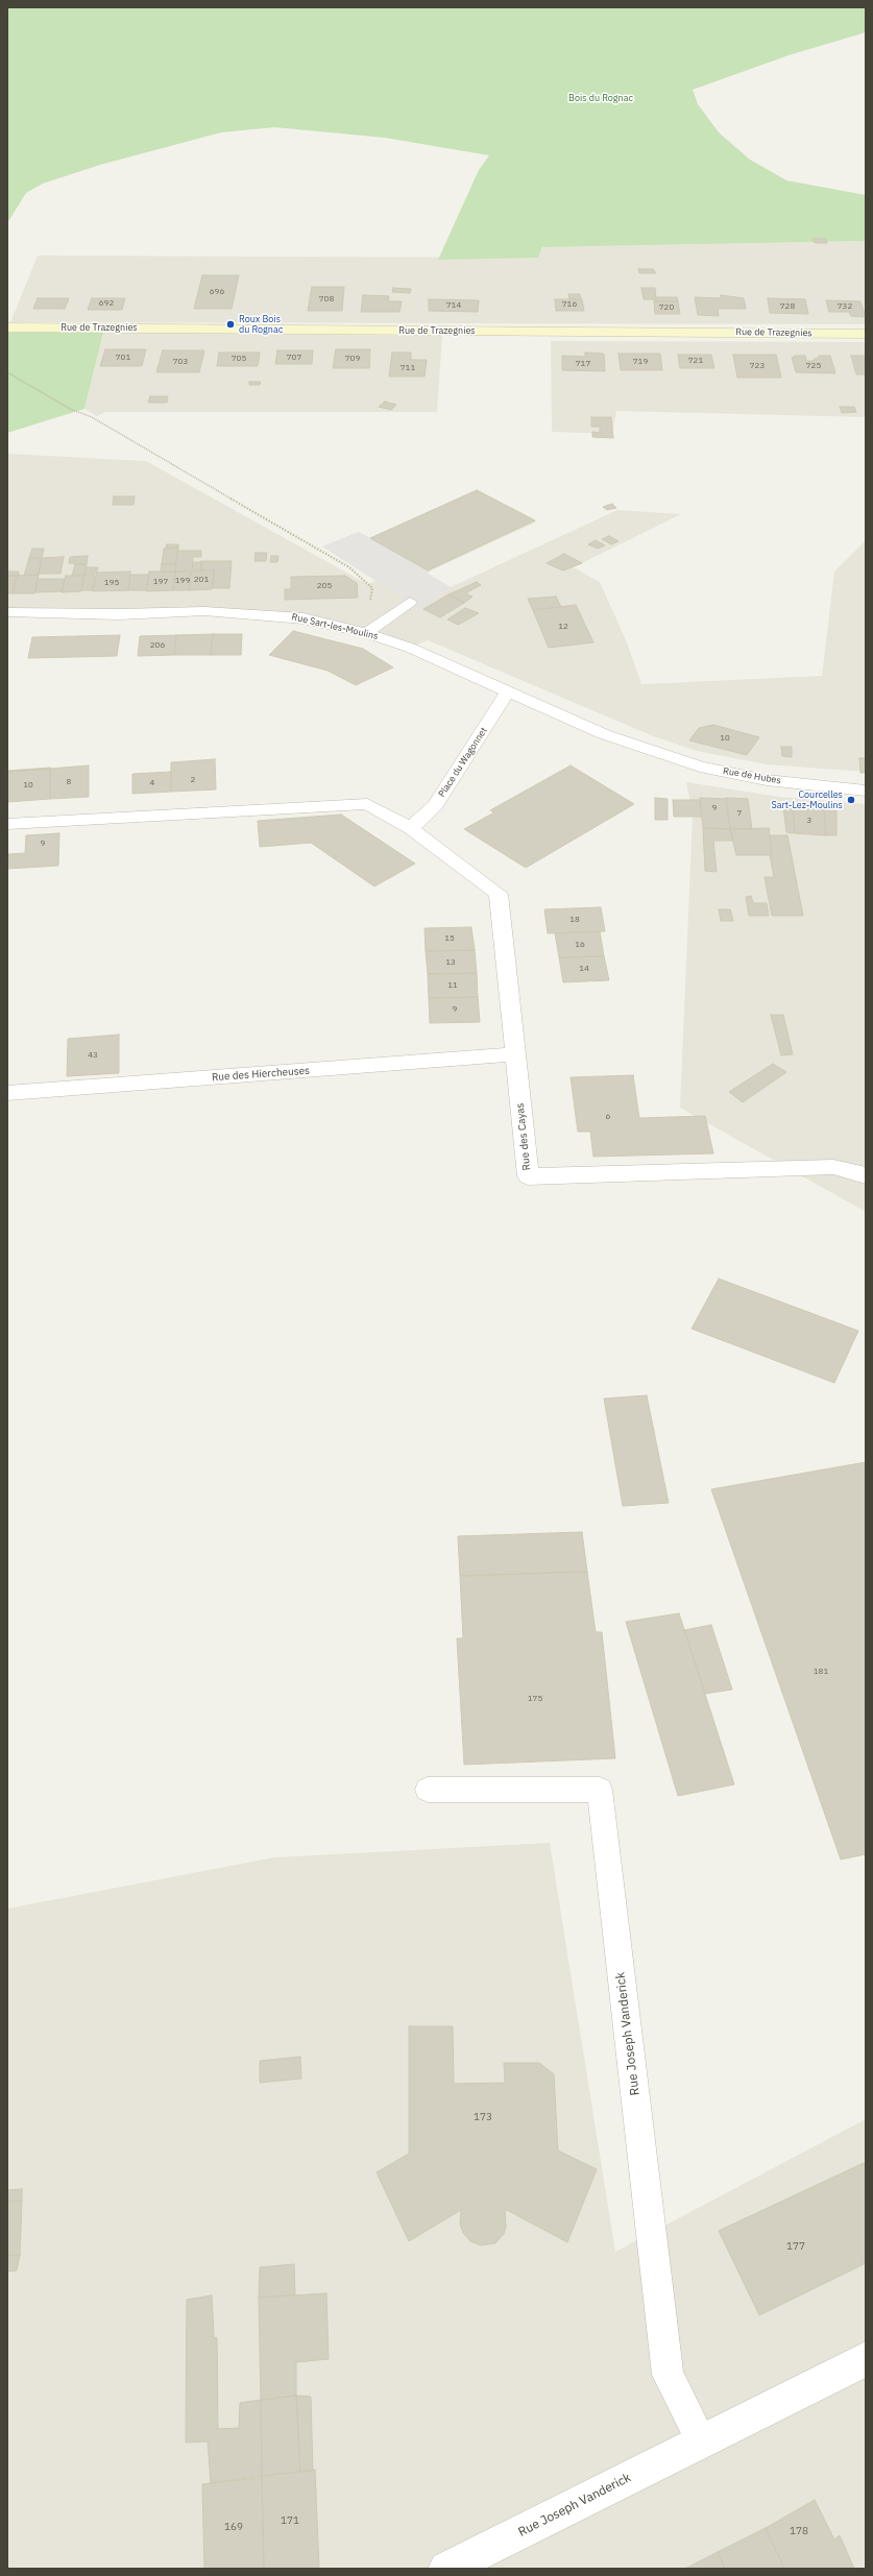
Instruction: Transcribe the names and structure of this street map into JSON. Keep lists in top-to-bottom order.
{
  "streets": {
    "main road": ["Rue de Trazegnies"],
    "street": [
      "Rue Sart-les-Moulins",
      "Place du Wagonnet",
      "Rue de Hubes",
      "Rue des Hiercheuses",
      "Rue des Cayas",
      "Rue Joseph Vanderick"
    ]
  },
  "crossings": [
    ["Rue Sart-les-Moulins", "Place du Wagonnet"],
    ["Rue Sart-les-Moulins", "Rue de Hubes"],
    ["Place du Wagonnet", "Rue des Cayas"],
    ["Rue des Hiercheuses", "Rue des Cayas"]
  ],
  "parks": ["Bois du Rognac"],
  "places": ["Roux Bois du Rognac", "Courcelles Sart-Lez-Moulins"],
  "house_numbers": [
    "696",
    "708",
    "692",
    "716",
    "714",
    "728",
    "732",
    "720",
    "701",
    "707",
    "705",
    "709",
    "721",
    "703",
    "719",
    "717",
    "723",
    "725",
    "711",
    "201",
    "199",
    "197",
    "195",
    "205",
    "12",
    "206",
    "10",
    "2",
    "8",
    "4",
    "10",
    "9",
    "7",
    "3",
    "9",
    "18",
    "15",
    "16",
    "13",
    "14",
    "11",
    "9",
    "43",
    "6",
    "181",
    "175",
    "173",
    "177",
    "171",
    "169",
    "178"
  ]
}
